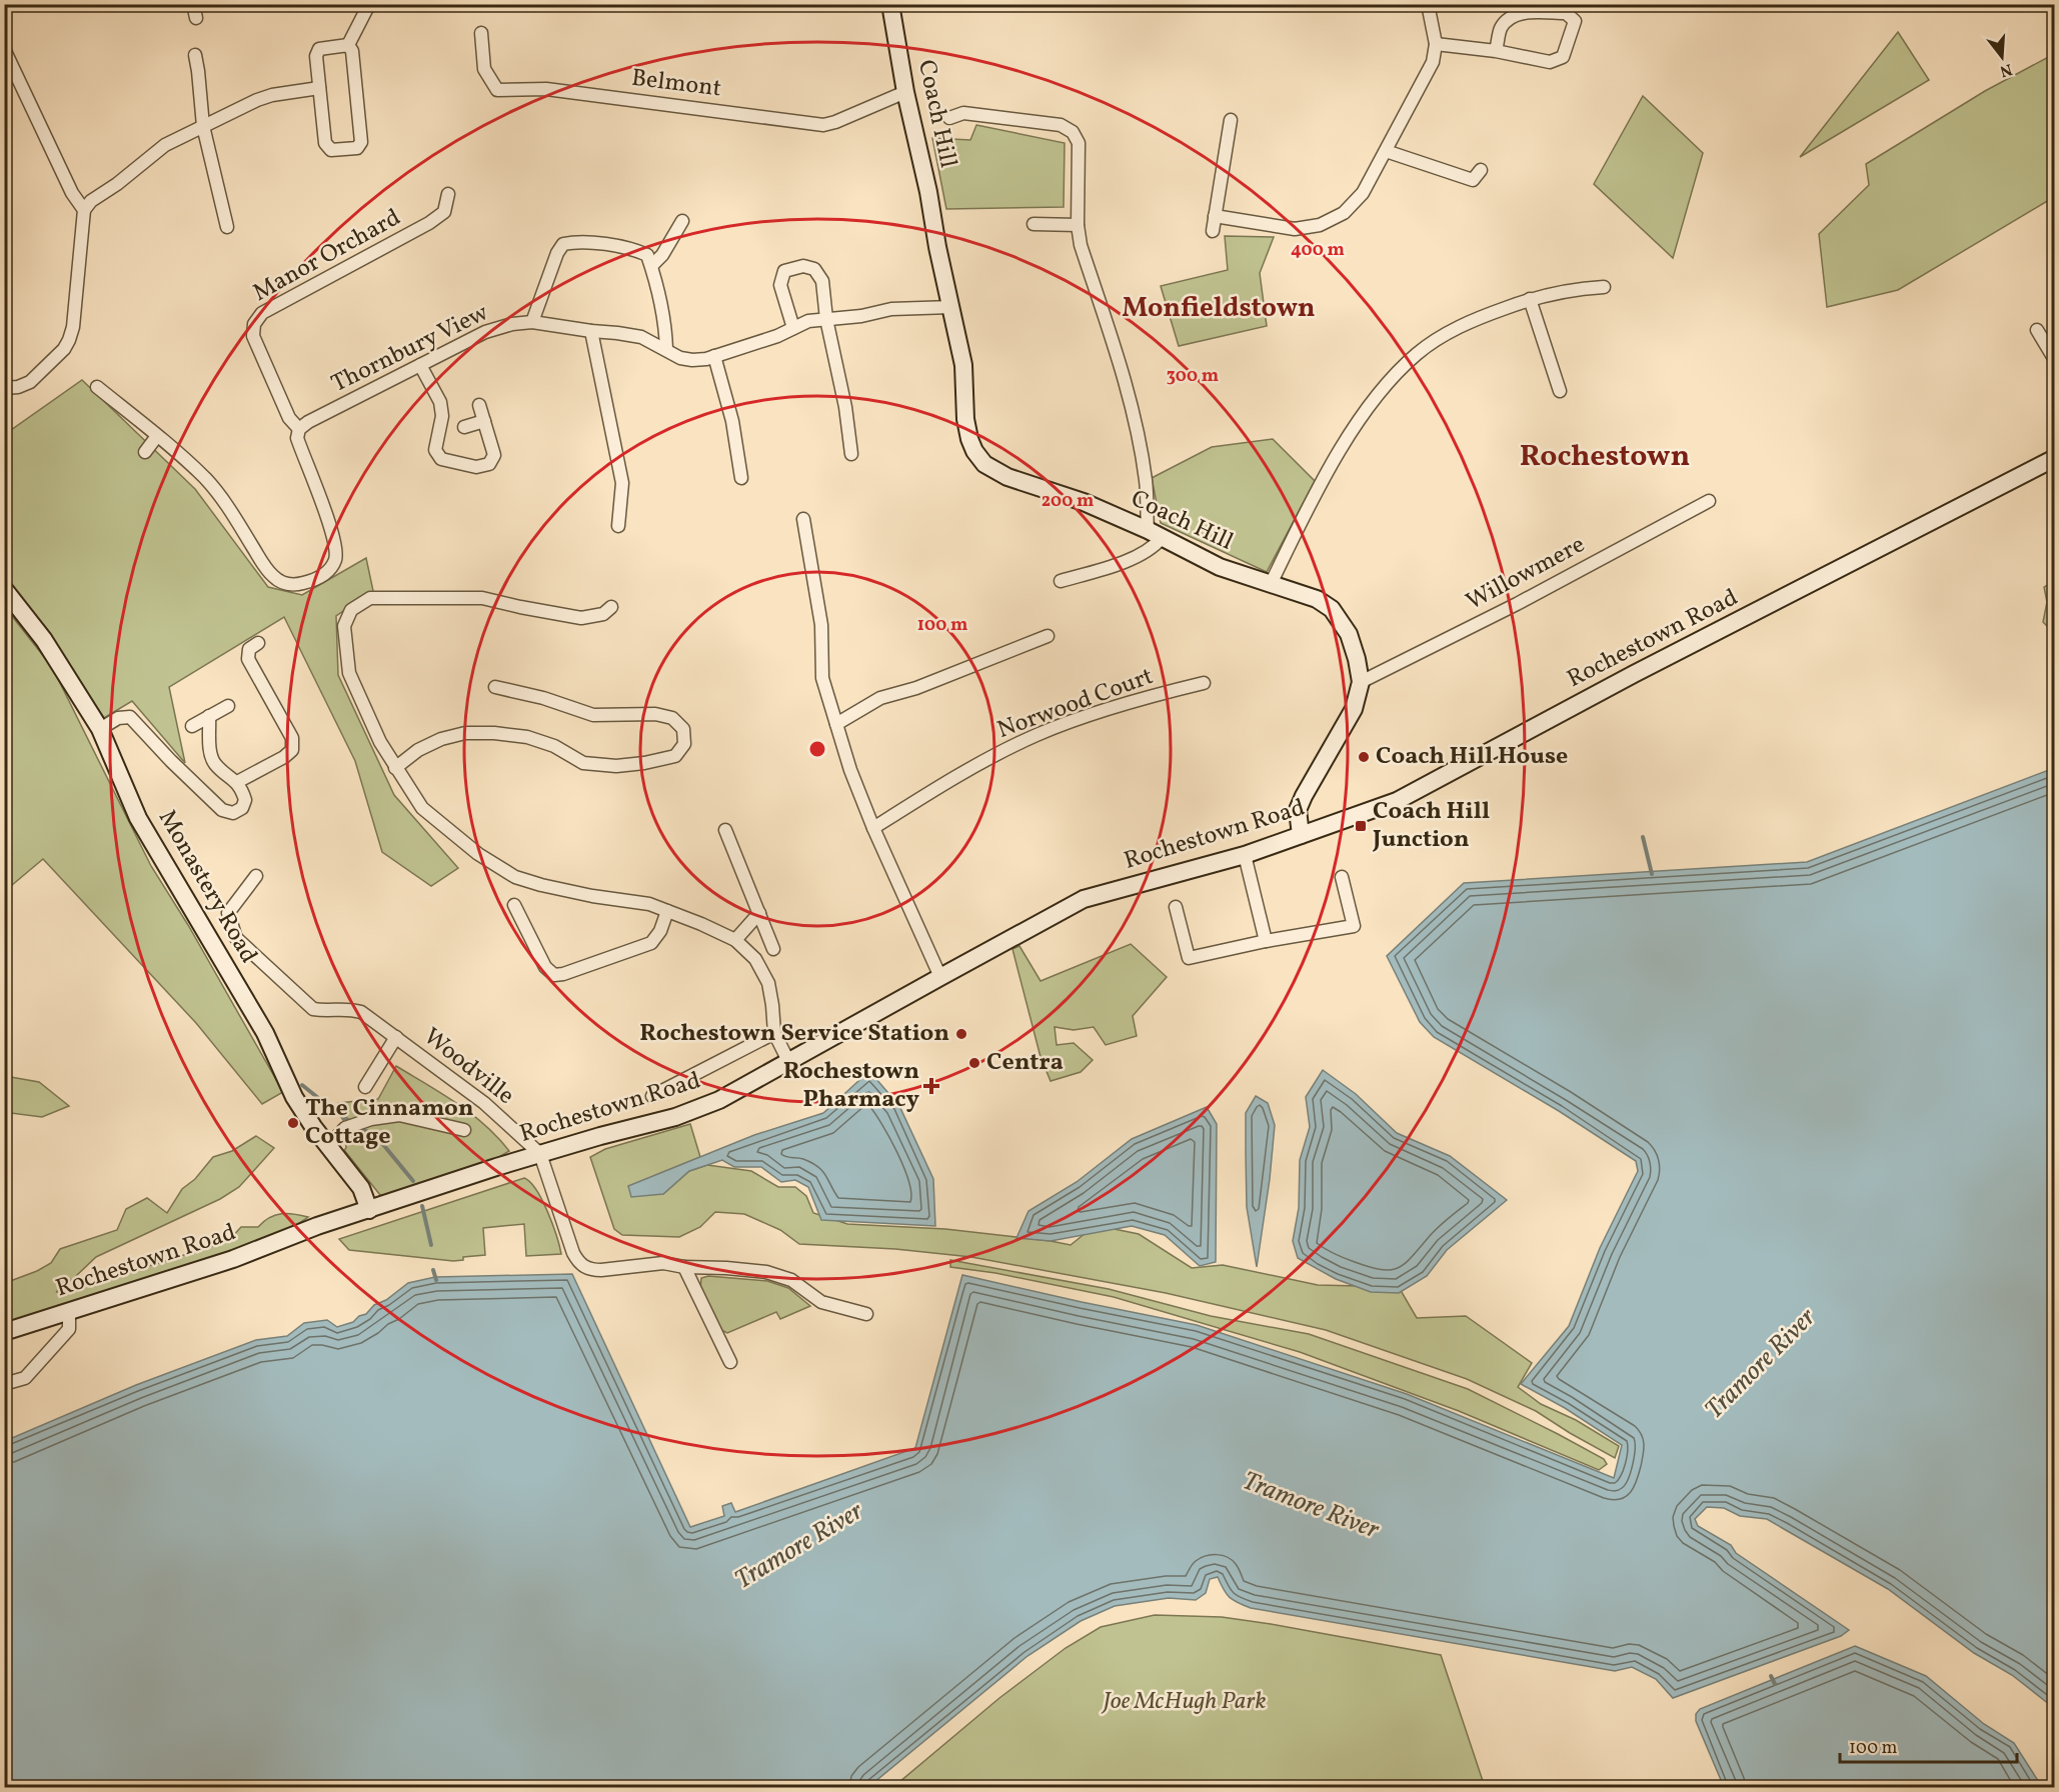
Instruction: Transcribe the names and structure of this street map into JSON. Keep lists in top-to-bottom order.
{
  "streets": {
    "main road": ["Coach Hill", "Rochestown Road", "Monastery Road"],
    "street": [
      "Belmont",
      "Manor Orchard",
      "Thornbury View",
      "Willowmere",
      "Norwood Court",
      "Woodville"
    ]
  },
  "crossings": [
    ["Belmont", "Coach Hill"],
    ["Coach Hill", "Thornbury View"],
    ["Coach Hill", "Willowmere"],
    ["Coach Hill", "Rochestown Road"],
    ["Manor Orchard", "Thornbury View"],
    ["Rochestown Road", "Monastery Road"],
    ["Rochestown Road", "Woodville"]
  ],
  "districts": ["Monfieldstown", "Rochestown"],
  "water": ["Tramore River"],
  "parks": ["Joe McHugh Park"],
  "places": {
    "other": [
      "Coach Hill House",
      "Rochestown Service Station",
      "Centra",
      "The Cinnamon Cottage"
    ],
    "transit": ["Coach Hill Junction"],
    "health": ["Rochestown Pharmacy"]
  },
  "scale_bar": "100 m",
  "north": "bottom",
  "rings": [
    "400 m",
    "300 m",
    "200 m",
    "100 m"
  ]
}
